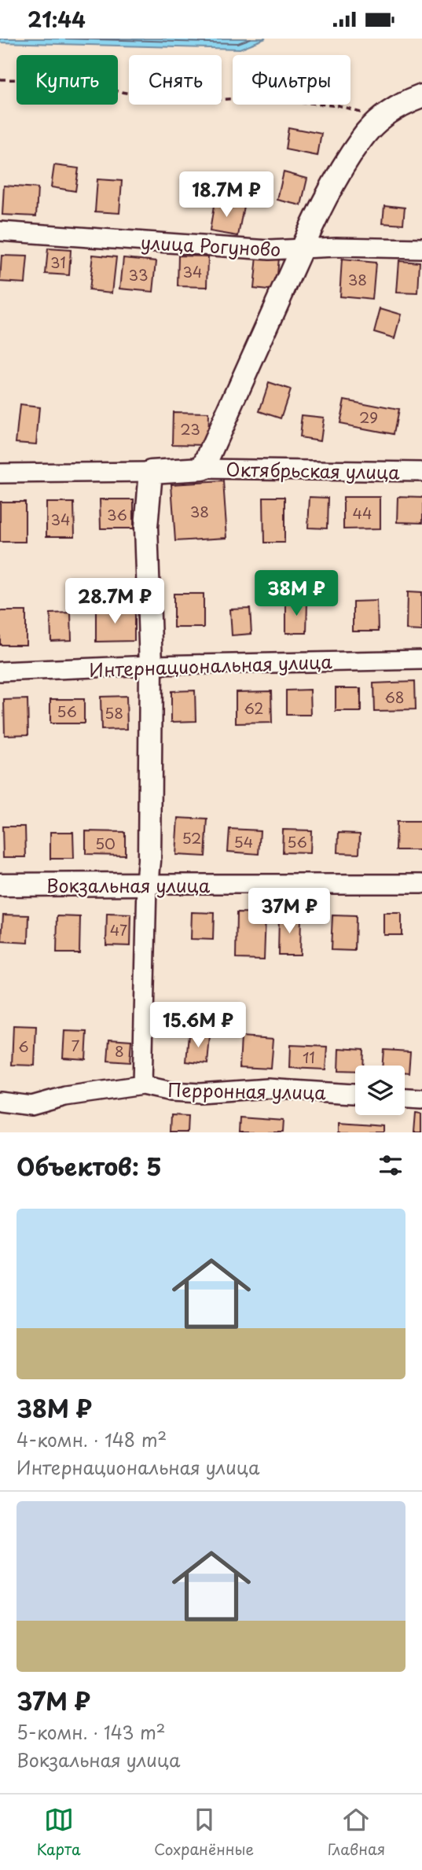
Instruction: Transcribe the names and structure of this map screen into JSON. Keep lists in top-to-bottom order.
{
  "streets": {
    "street": [
      "улица Рогуново",
      "Октябрьская улица",
      "Интернациональная улица",
      "Вокзальная улица",
      "Перронная улица"
    ]
  },
  "house_numbers": [
    "31",
    "34",
    "33",
    "38",
    "29",
    "23",
    "38",
    "44",
    "36",
    "34",
    "68",
    "62",
    "56",
    "58",
    "52",
    "54",
    "56",
    "50",
    "47",
    "7",
    "6",
    "8",
    "11"
  ],
  "page": {
    "status": "21:44",
    "chip": ["Купить", "Снять", "Фильтры"],
    "price": [
      "18.7M ₽",
      "38M ₽",
      "28.7M ₽",
      "37M ₽",
      "15.6M ₽"
    ],
    "heading": "Объектов: 5",
    "list": [
      {
        "name": "38M ₽",
        "note": "4-комн. · 148 m² · Интернациональная улица"
      },
      {
        "name": "37M ₽",
        "note": "5-комн. · 143 m² · Вокзальная улица"
      }
    ],
    "tabs": ["Карта", "Сохранённые", "Главная"]
  }
}
